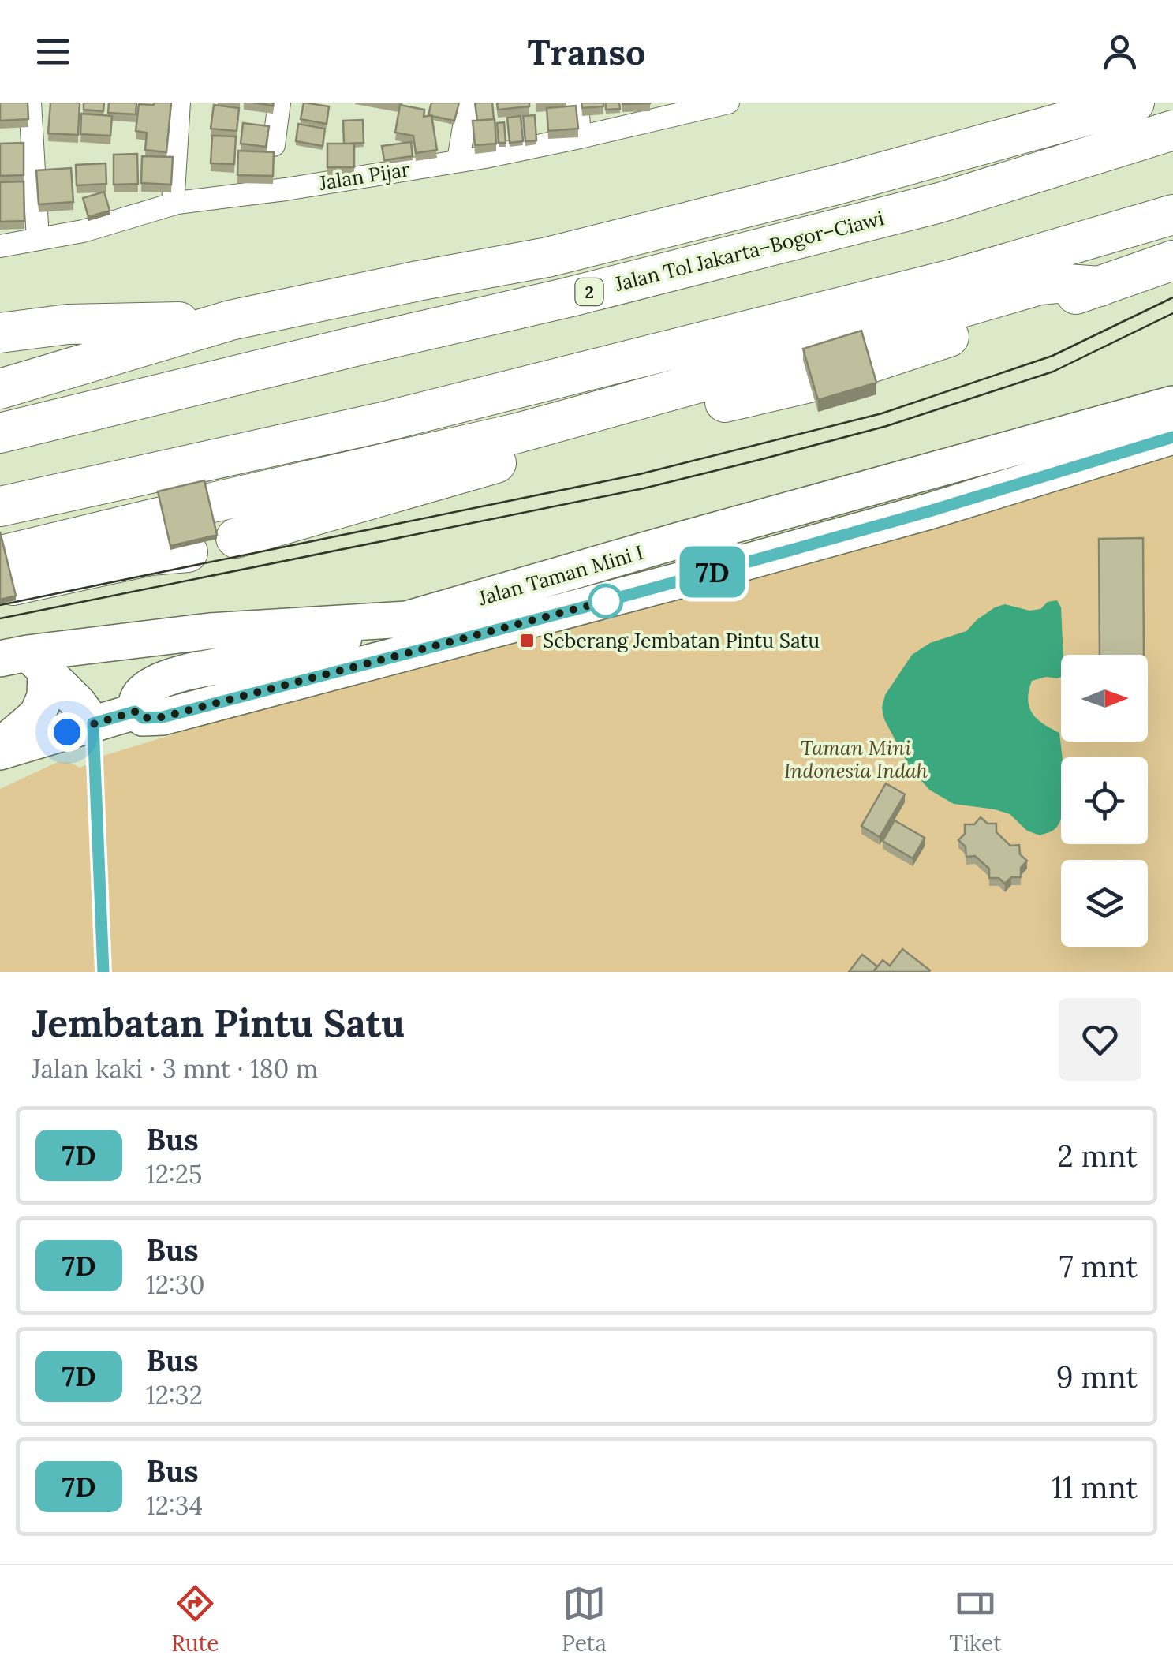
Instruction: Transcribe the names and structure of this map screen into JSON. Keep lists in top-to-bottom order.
{
  "streets": {
    "highway": ["Jalan Tol Jakarta–Bogor–Ciawi", "2"],
    "main road": ["Jalan Taman Mini I"],
    "street": ["Jalan Pijar"]
  },
  "parks": ["Taman Mini Indonesia Indah"],
  "places": {
    "transit": ["Seberang Jembatan Pintu Satu"]
  },
  "lines": ["bus line 7D"],
  "north": "right",
  "page": {
    "header": "Transo",
    "on_map": "7D",
    "heading": ["Jembatan Pintu Satu", "Jalan kaki · 3 mnt · 180 m"],
    "list": [
      {
        "mark": "7D",
        "name": "Bus",
        "note": "12:25",
        "value": "2 mnt"
      },
      {
        "mark": "7D",
        "name": "Bus",
        "note": "12:30",
        "value": "7 mnt"
      },
      {
        "mark": "7D",
        "name": "Bus",
        "note": "12:32",
        "value": "9 mnt"
      },
      {
        "mark": "7D",
        "name": "Bus",
        "note": "12:34",
        "value": "11 mnt"
      }
    ],
    "tabs": ["Rute", "Peta", "Tiket"]
  }
}
